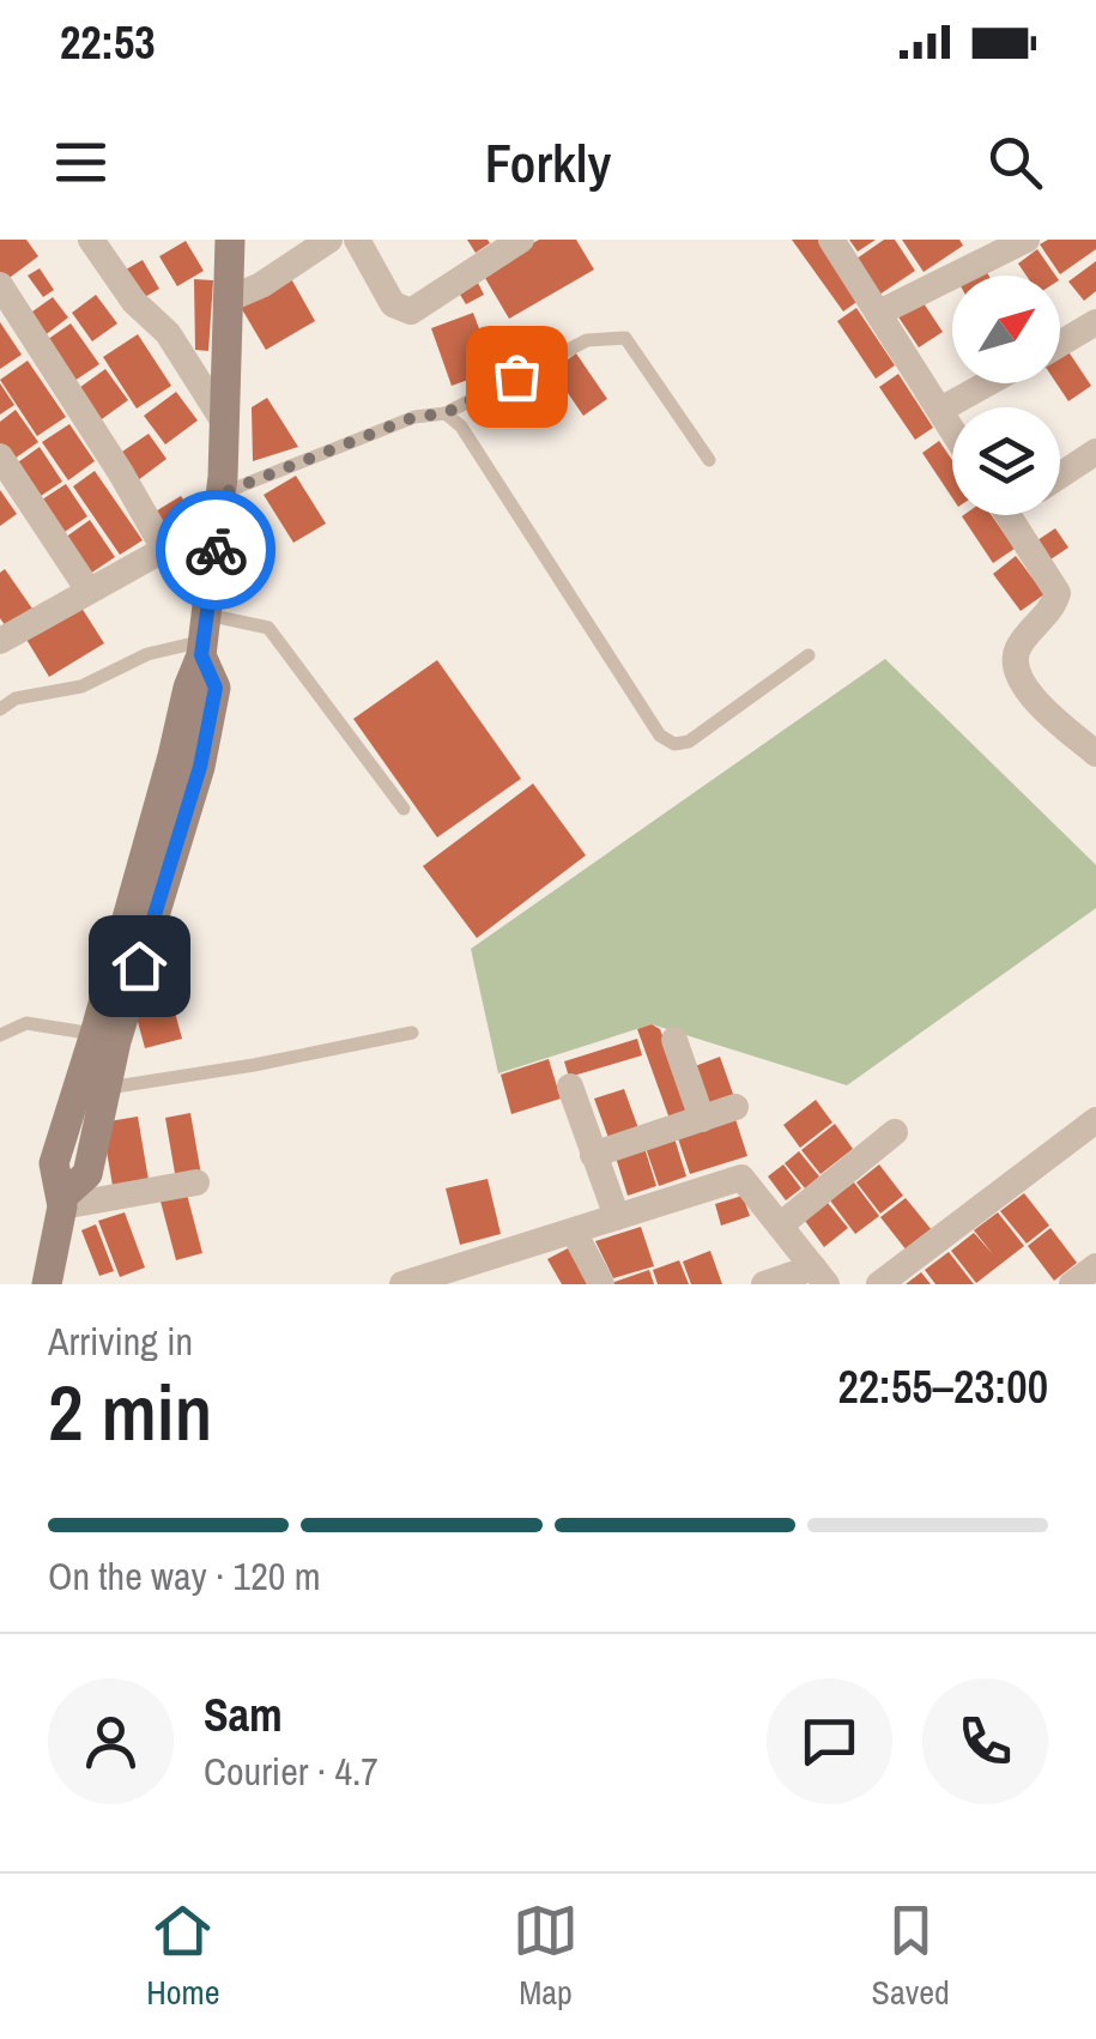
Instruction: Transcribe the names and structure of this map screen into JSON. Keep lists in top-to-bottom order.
{
  "north": "top right",
  "page": {
    "status": "22:53",
    "header": "Forkly",
    "heading": ["2 min", "Arriving in", "22:55–23:00"],
    "panel": ["Sam", "Courier · 4.7"],
    "bar": "On the way · 120 m",
    "tabs": ["Home", "Map", "Saved"]
  }
}
